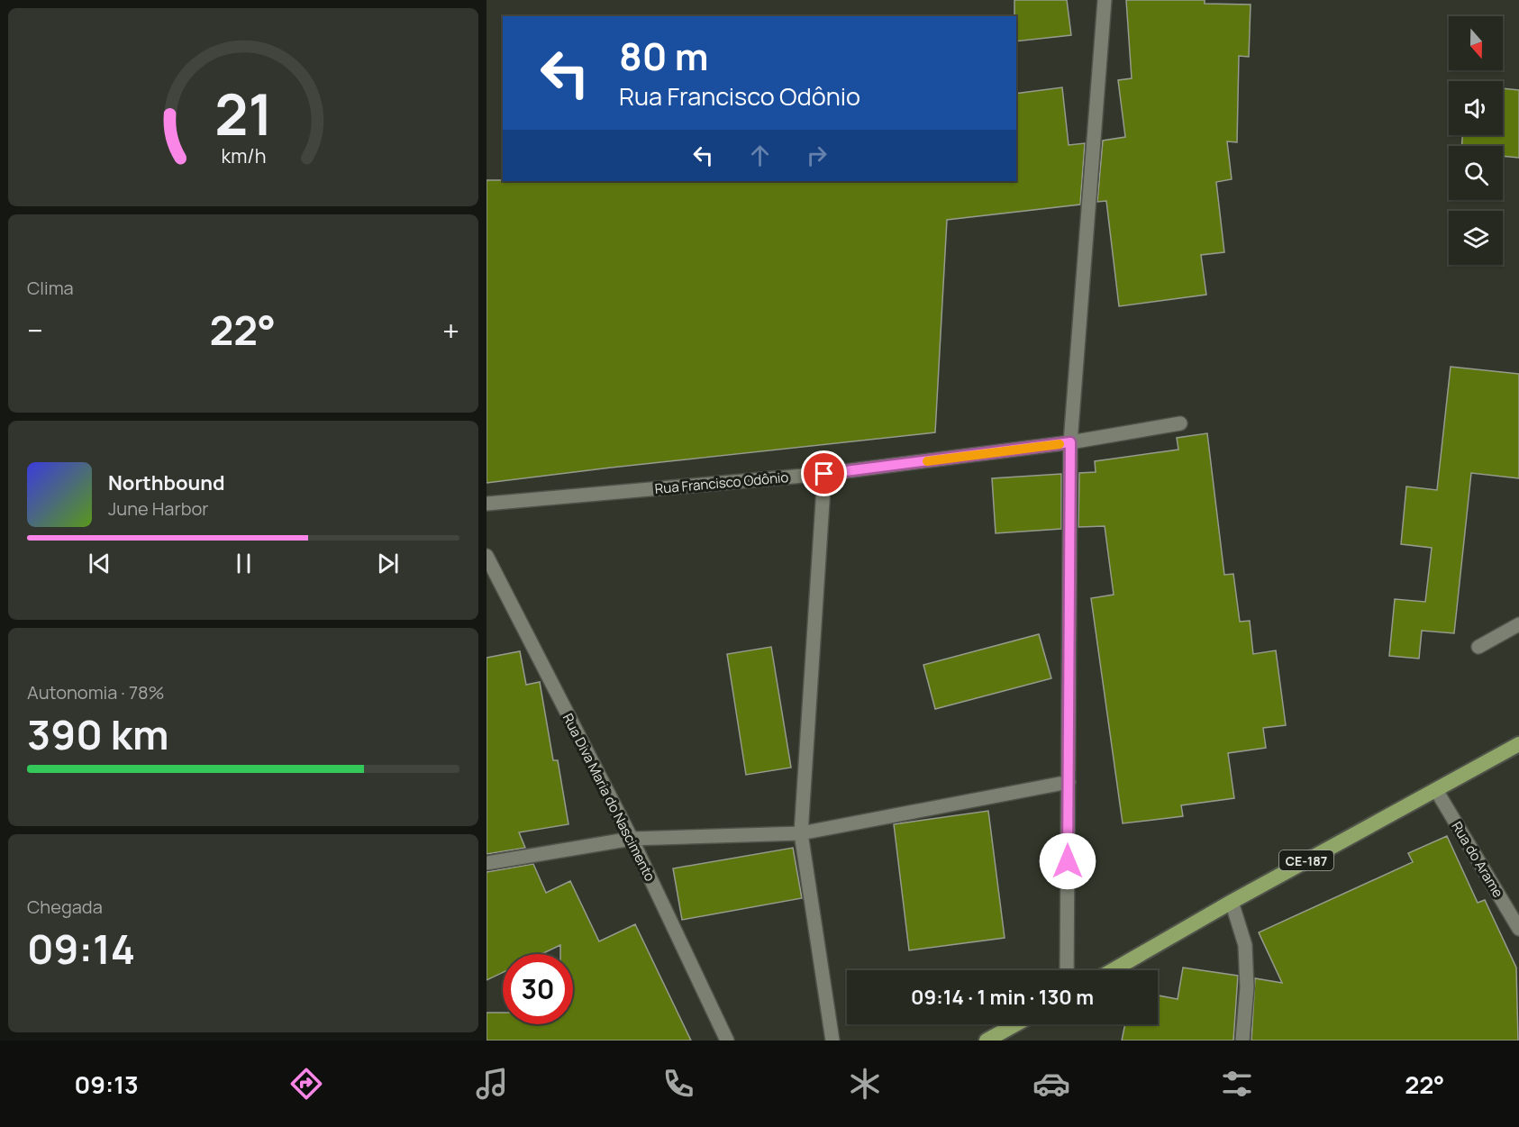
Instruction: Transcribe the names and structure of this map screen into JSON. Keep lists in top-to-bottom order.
{
  "streets": {
    "highway": ["CE-187"],
    "street": ["Rua Francisco Odônio", "Rua Diva Maria do Nascimento", "Rua do Arame"]
  },
  "crossings": [
    ["Rua do Arame", "CE-187"]
  ],
  "north": "bottom",
  "page": {
    "turn": ["80 m", "Rua Francisco Odônio"],
    "tile": [
      "Clima",
      ["Autonomia · 78%", "390 km"],
      ["Chegada", "09:14"]
    ],
    "heat": ["−", "22°", "+"],
    "song": ["Northbound", "June Harbor"],
    "limit": "30",
    "trip": "09:14 · 1 min · 130 m",
    "tabs": ["09:13", "22°"],
    "gauge": ["21", "km/h"]
  }
}
